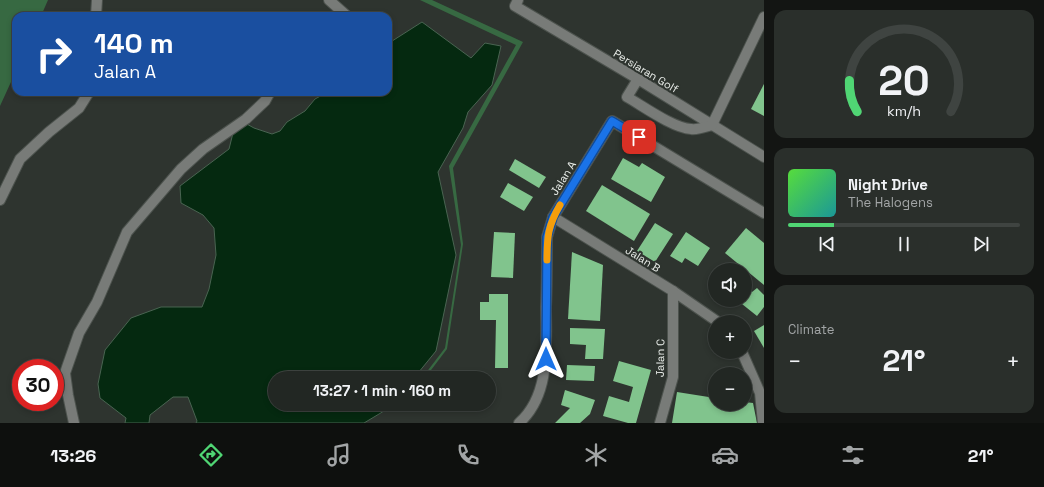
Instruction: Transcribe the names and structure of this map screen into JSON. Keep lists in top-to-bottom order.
{
  "streets": {
    "street": [
      "Persiaran Golf",
      "Jalan A",
      "Jalan B",
      "Jalan C"
    ]
  },
  "crossings": [
    ["Jalan A", "Jalan B"],
    ["Jalan B", "Jalan C"]
  ],
  "page": {
    "turn": ["140 m", "Jalan A"],
    "song": ["Night Drive", "The Halogens"],
    "map_buttons": ["+", "−"],
    "tile": "Climate",
    "heat": ["−", "21°", "+"],
    "limit": "30",
    "trip": "13:27 · 1 min · 160 m",
    "tabs": ["13:26", "21°"],
    "gauge": ["20", "km/h"]
  }
}
